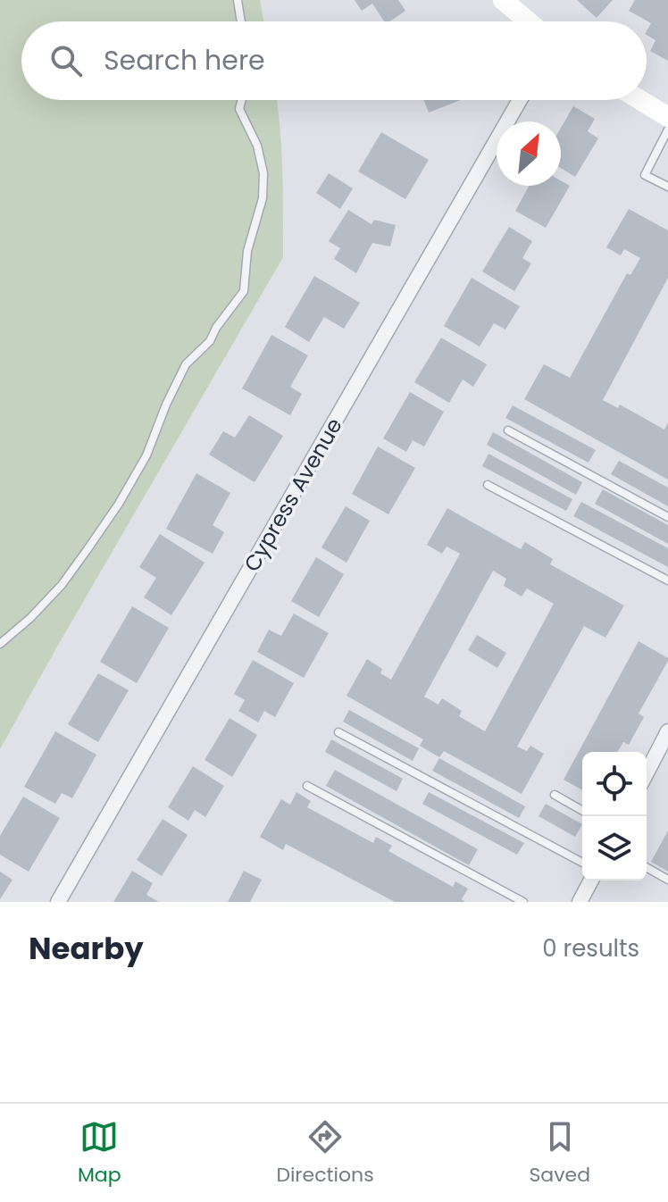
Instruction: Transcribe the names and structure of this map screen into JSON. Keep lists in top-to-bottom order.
{
  "streets": {
    "street": ["Cypress Avenue"]
  },
  "north": "top right",
  "page": {
    "search": "Search here",
    "heading": ["Nearby", "0 results"],
    "nav": ["Map", "Directions", "Saved"]
  }
}
